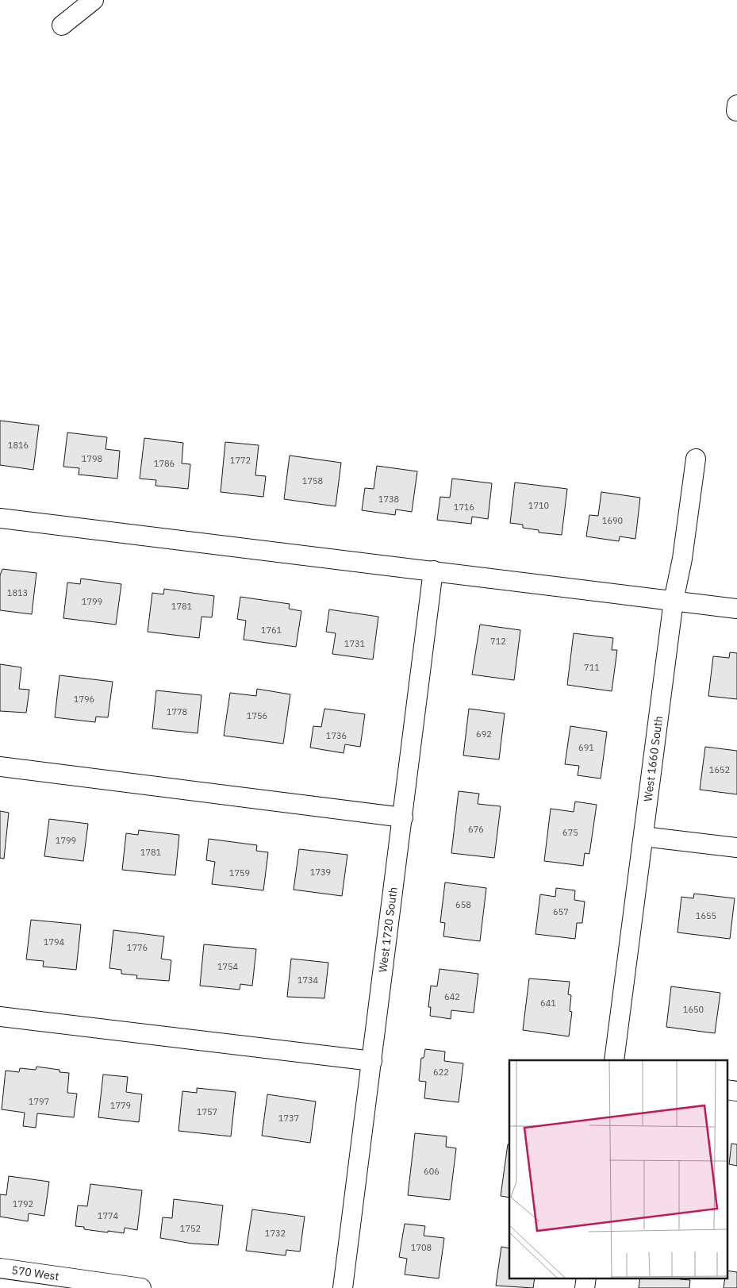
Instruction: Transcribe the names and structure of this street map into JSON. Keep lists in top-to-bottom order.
{
  "streets": {
    "street": ["West 1660 South", "West 1720 South", "570 West"]
  },
  "house_numbers": [
    "1816",
    "1798",
    "1772",
    "1786",
    "1758",
    "1738",
    "1710",
    "1716",
    "1690",
    "1813",
    "1799",
    "1781",
    "1761",
    "712",
    "1731",
    "711",
    "1796",
    "1778",
    "1756",
    "692",
    "1736",
    "691",
    "1652",
    "676",
    "675",
    "1799",
    "1781",
    "1739",
    "1759",
    "658",
    "657",
    "1655",
    "1794",
    "1776",
    "1754",
    "1734",
    "642",
    "641",
    "1650",
    "622",
    "1797",
    "1779",
    "1757",
    "1737",
    "606",
    "1792",
    "1774",
    "1752",
    "1732",
    "1708"
  ]
}
